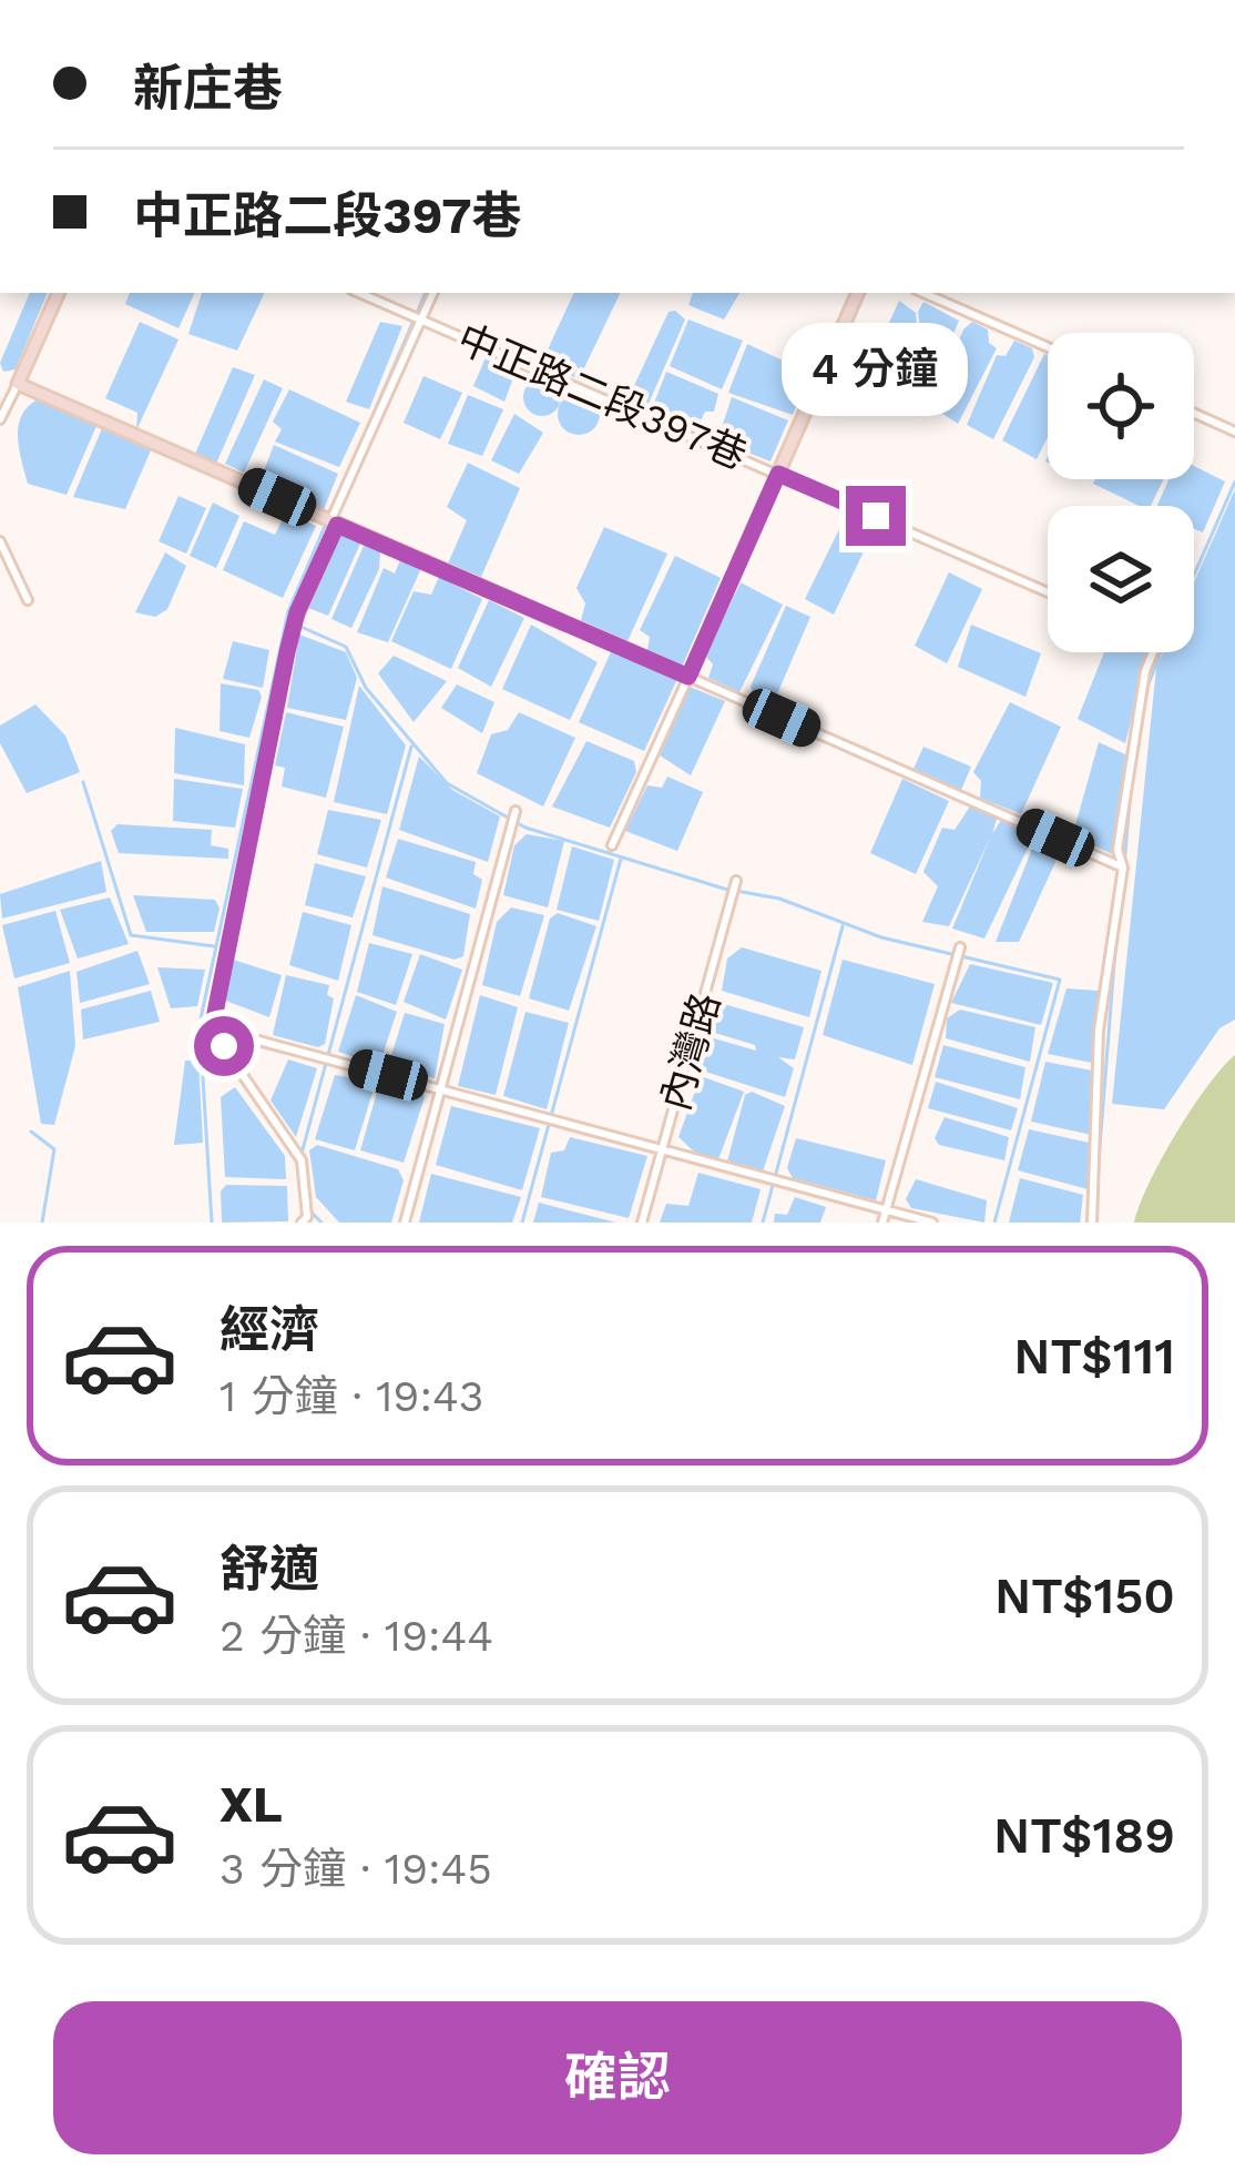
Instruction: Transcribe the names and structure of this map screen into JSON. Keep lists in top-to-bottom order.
{
  "streets": {
    "street": ["中正路二段397巷", "內灣路"]
  },
  "page": {
    "banner": ["新庄巷", "中正路二段397巷"],
    "bubble": "4 分鐘",
    "list": [
      {
        "name": "經濟",
        "note": "1 分鐘 · 19:43",
        "value": "NT$111"
      },
      {
        "name": "舒適",
        "note": "2 分鐘 · 19:44",
        "value": "NT$150"
      },
      {
        "name": "XL",
        "note": "3 分鐘 · 19:45",
        "value": "NT$189"
      }
    ],
    "buttons": "確認"
  }
}
